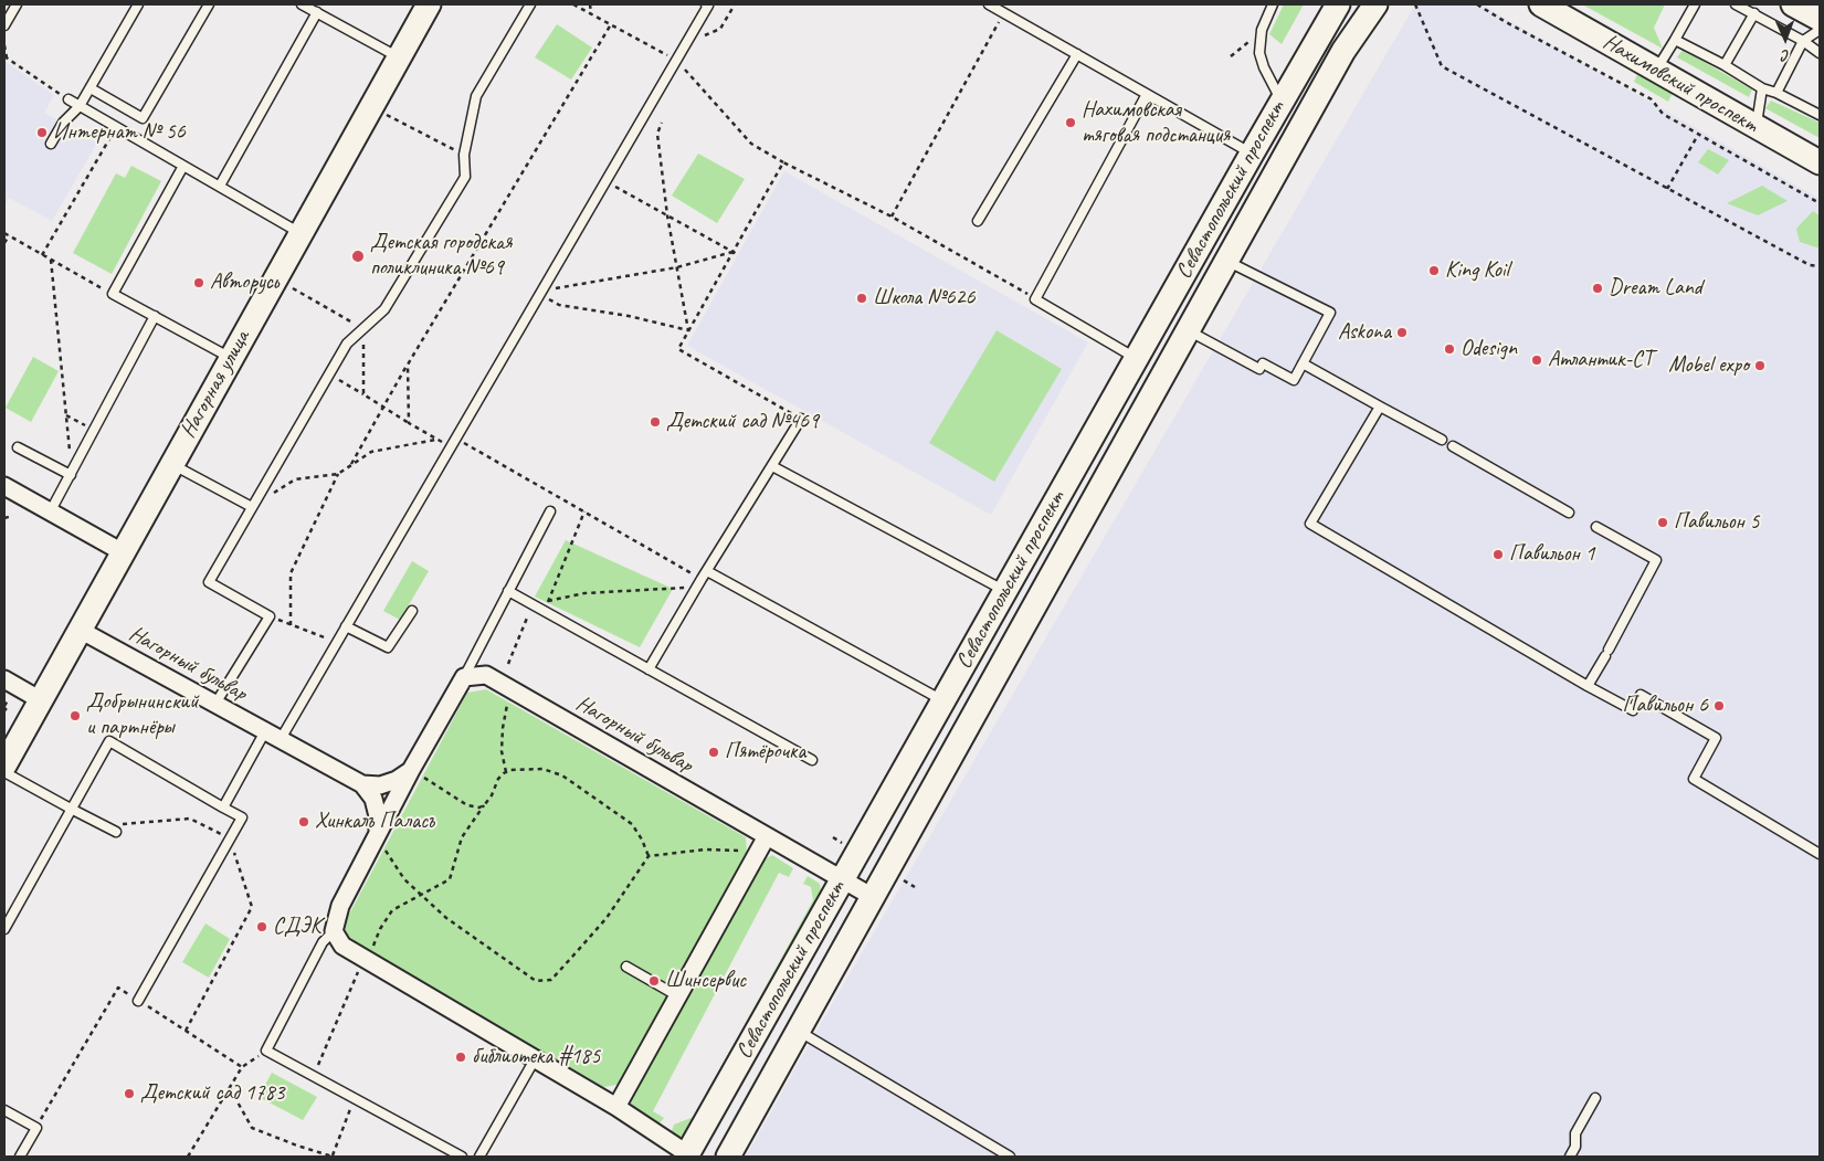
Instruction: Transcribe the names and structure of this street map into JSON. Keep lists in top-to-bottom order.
{
  "streets": {
    "main road": ["Нахимовский проспект", "Севастопольский проспект", "Нагорная улица"],
    "street": ["Нагорный бульвар"]
  },
  "crossings": [
    ["Севастопольский проспект", "Нагорный бульвар"],
    ["Нагорная улица", "Нагорный бульвар"]
  ],
  "places": [
    "Нахимовская тяговая подстанция",
    "Интернат № 56",
    "Детская городская поликлиника №69",
    "King Koil",
    "Авторусь",
    "Dream Land",
    "Школа №626",
    "Askona",
    "Odesign",
    "Атлантик-СТ",
    "Mobel expo",
    "Детский сад №469",
    "Павильон 5",
    "Павильон 1",
    "Павильон 6",
    "Добрынинский и партнёры",
    "Пятёрочка",
    "Хинкалъ Паласъ",
    "СДЭК",
    "Шинсервис",
    "библиотека #185",
    "Детский сад 1783"
  ],
  "north": "bottom"
}
